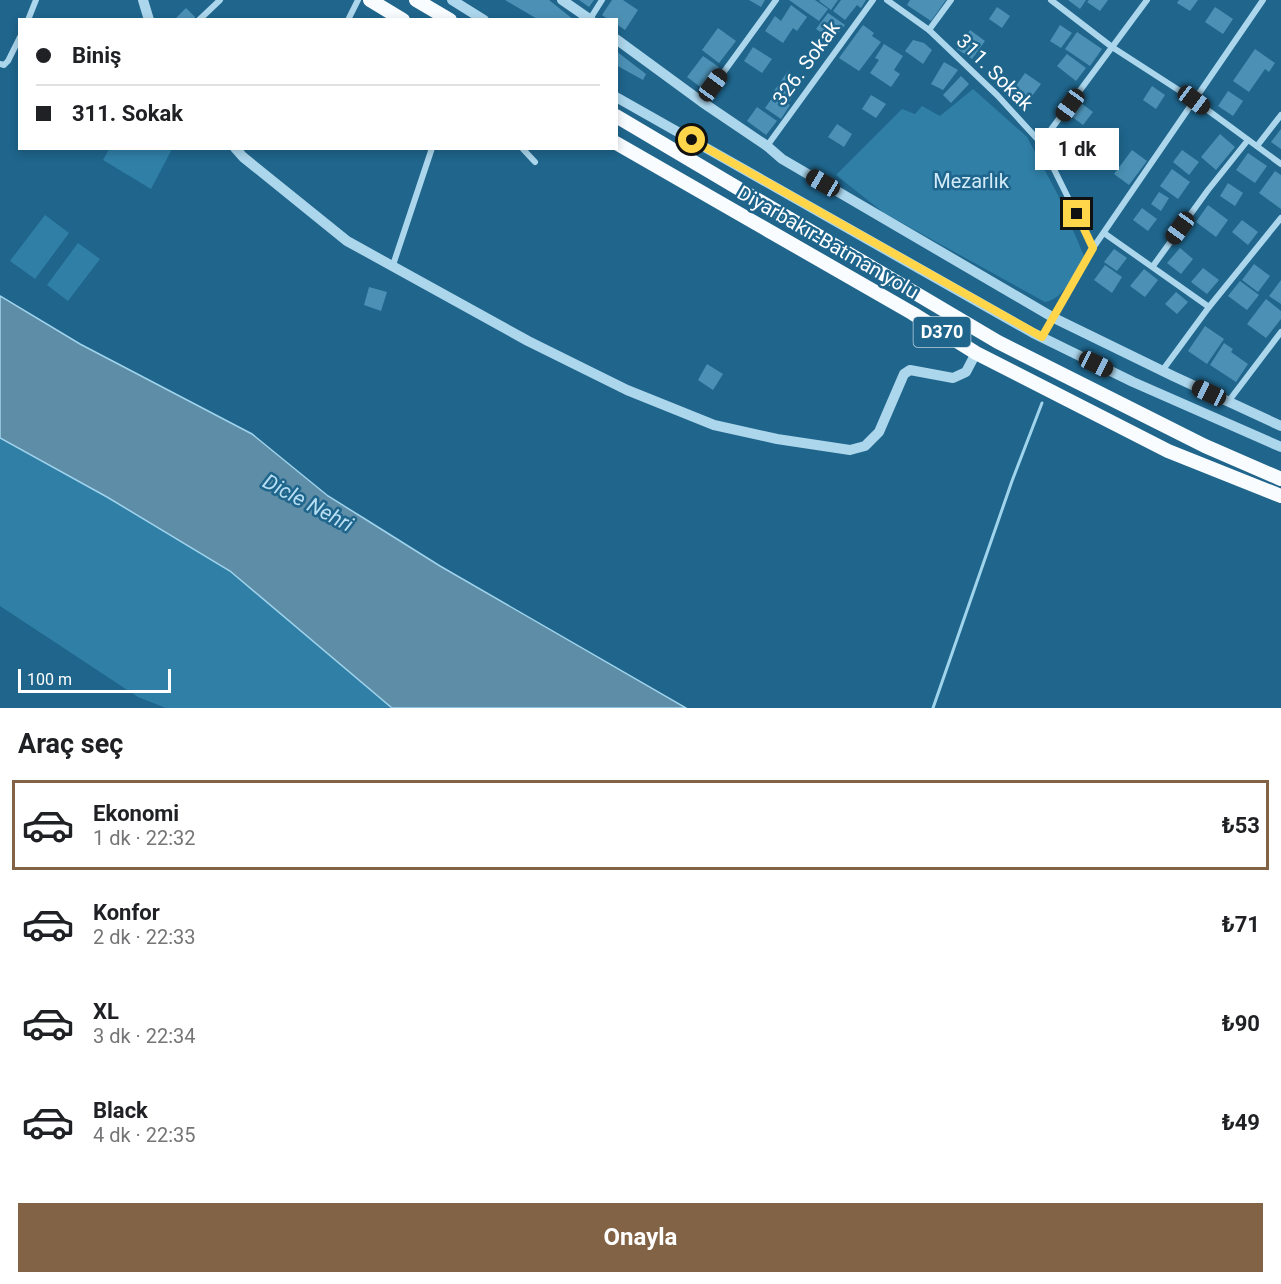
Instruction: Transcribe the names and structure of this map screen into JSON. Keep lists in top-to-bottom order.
{
  "streets": {
    "highway": ["Diyarbakır-Batman yolu", "D370"],
    "street": ["326. Sokak", "311. Sokak"]
  },
  "water": ["Dicle Nehri"],
  "parks": ["Mezarlık"],
  "scale_bar": "100 m",
  "page": {
    "banner": ["Biniş", "311. Sokak"],
    "bubble": "1 dk",
    "scale": "100 m",
    "heading": "Araç seç",
    "list": [
      {
        "name": "Ekonomi",
        "note": "1 dk · 22:32",
        "value": "₺53"
      },
      {
        "name": "Konfor",
        "note": "2 dk · 22:33",
        "value": "₺71"
      },
      {
        "name": "XL",
        "note": "3 dk · 22:34",
        "value": "₺90"
      },
      {
        "name": "Black",
        "note": "4 dk · 22:35",
        "value": "₺49"
      }
    ],
    "buttons": "Onayla"
  }
}
